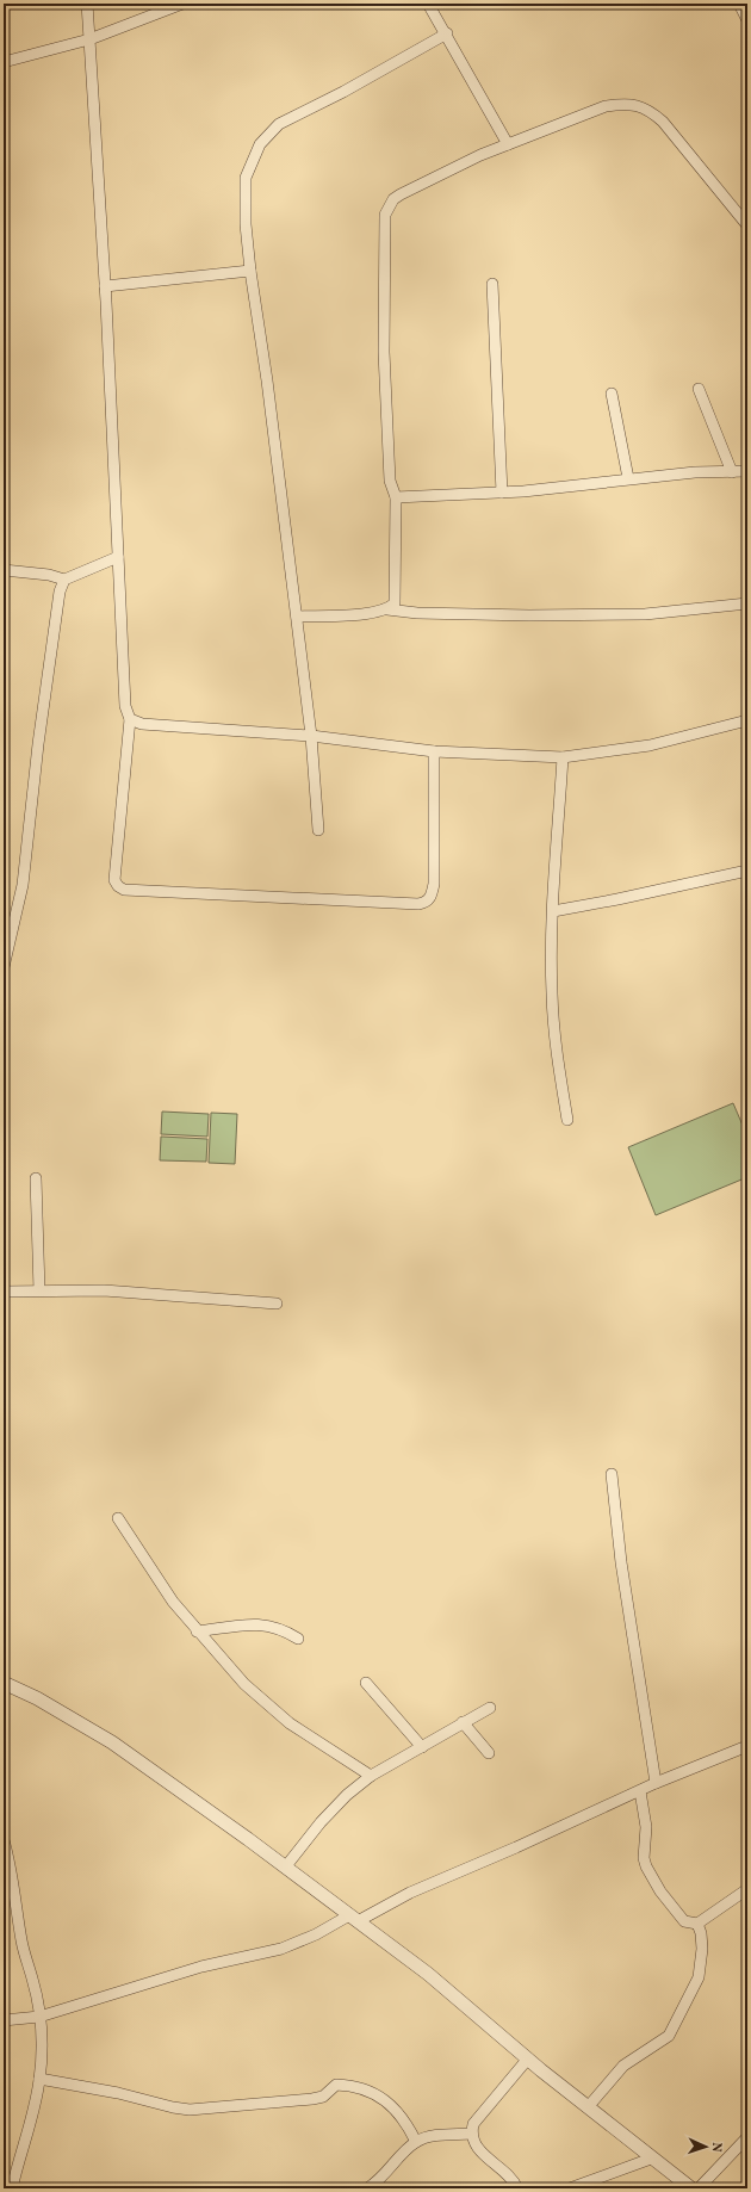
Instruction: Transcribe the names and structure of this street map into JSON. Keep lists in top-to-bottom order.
{
  "north": "right"
}
